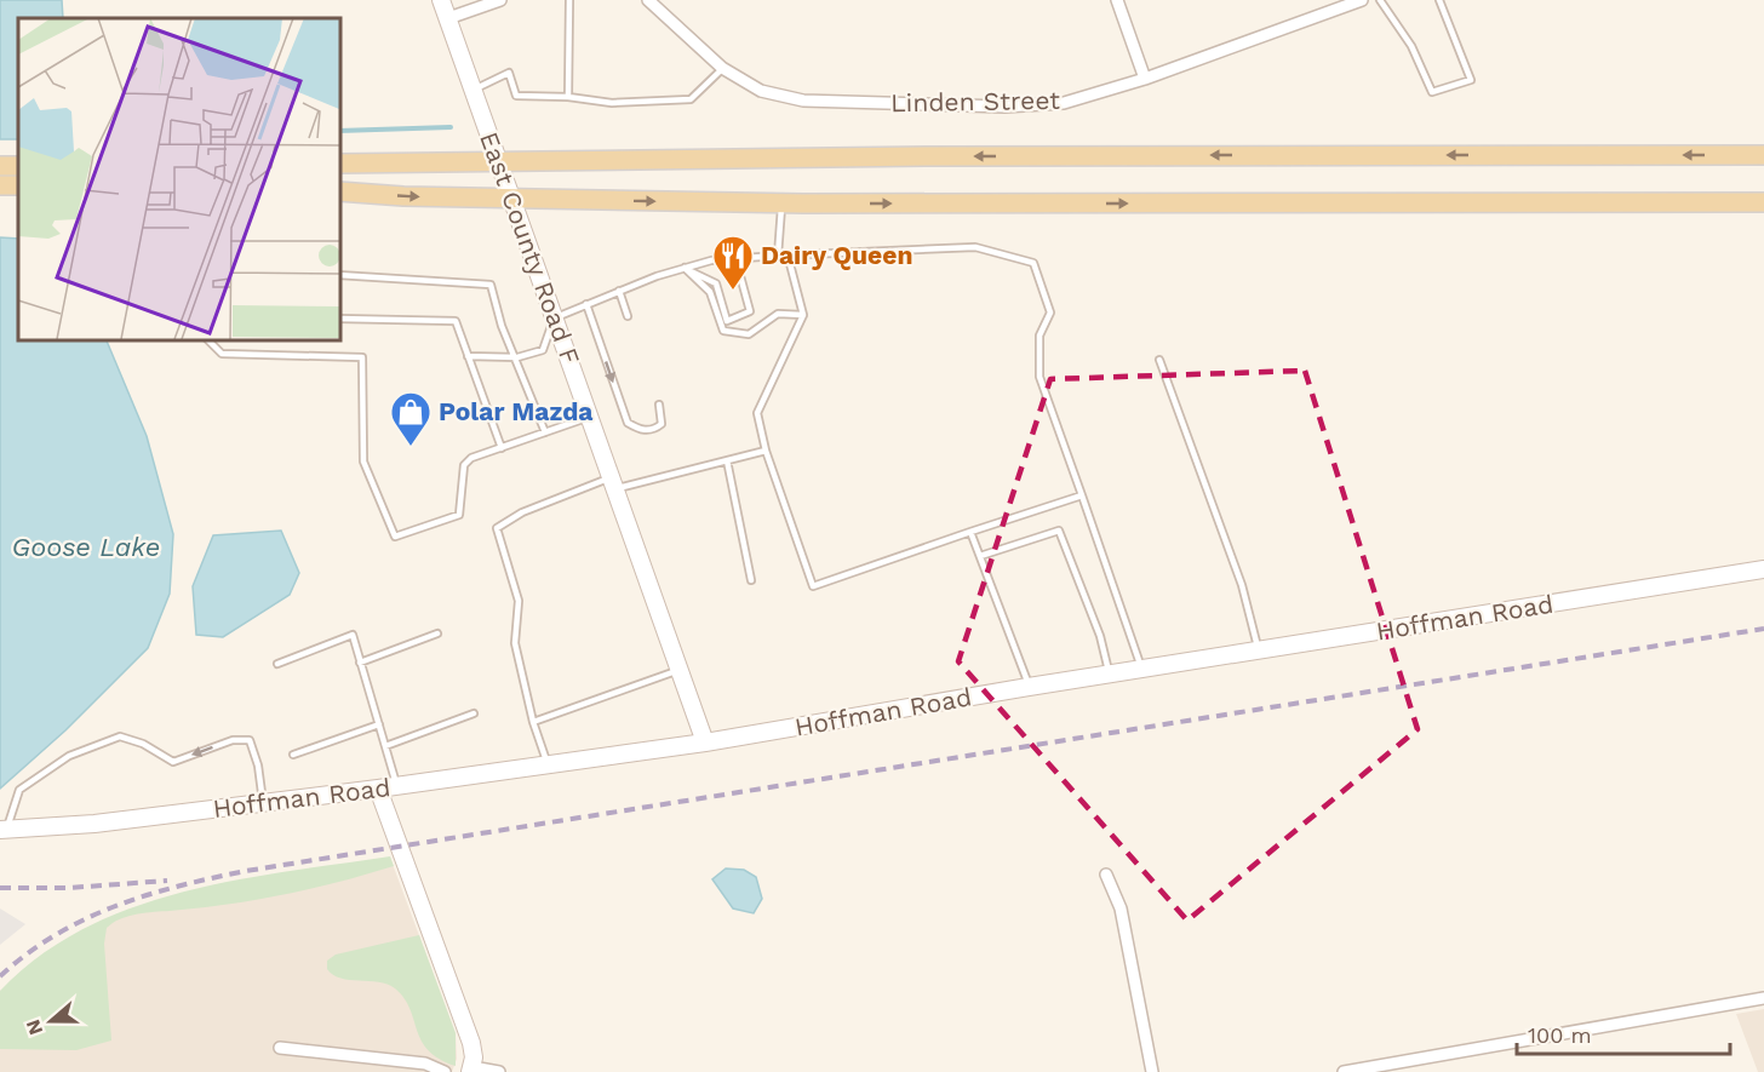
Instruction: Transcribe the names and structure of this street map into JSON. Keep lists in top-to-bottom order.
{
  "streets": {
    "street": ["Linden Street", "East County Road F", "Hoffman Road"]
  },
  "crossings": [
    ["East County Road F", "Hoffman Road"]
  ],
  "water": ["Goose Lake"],
  "places": {
    "restaurant": ["Dairy Queen"],
    "shop": ["Polar Mazda"]
  },
  "scale_bar": "100 m",
  "north": "left"
}
